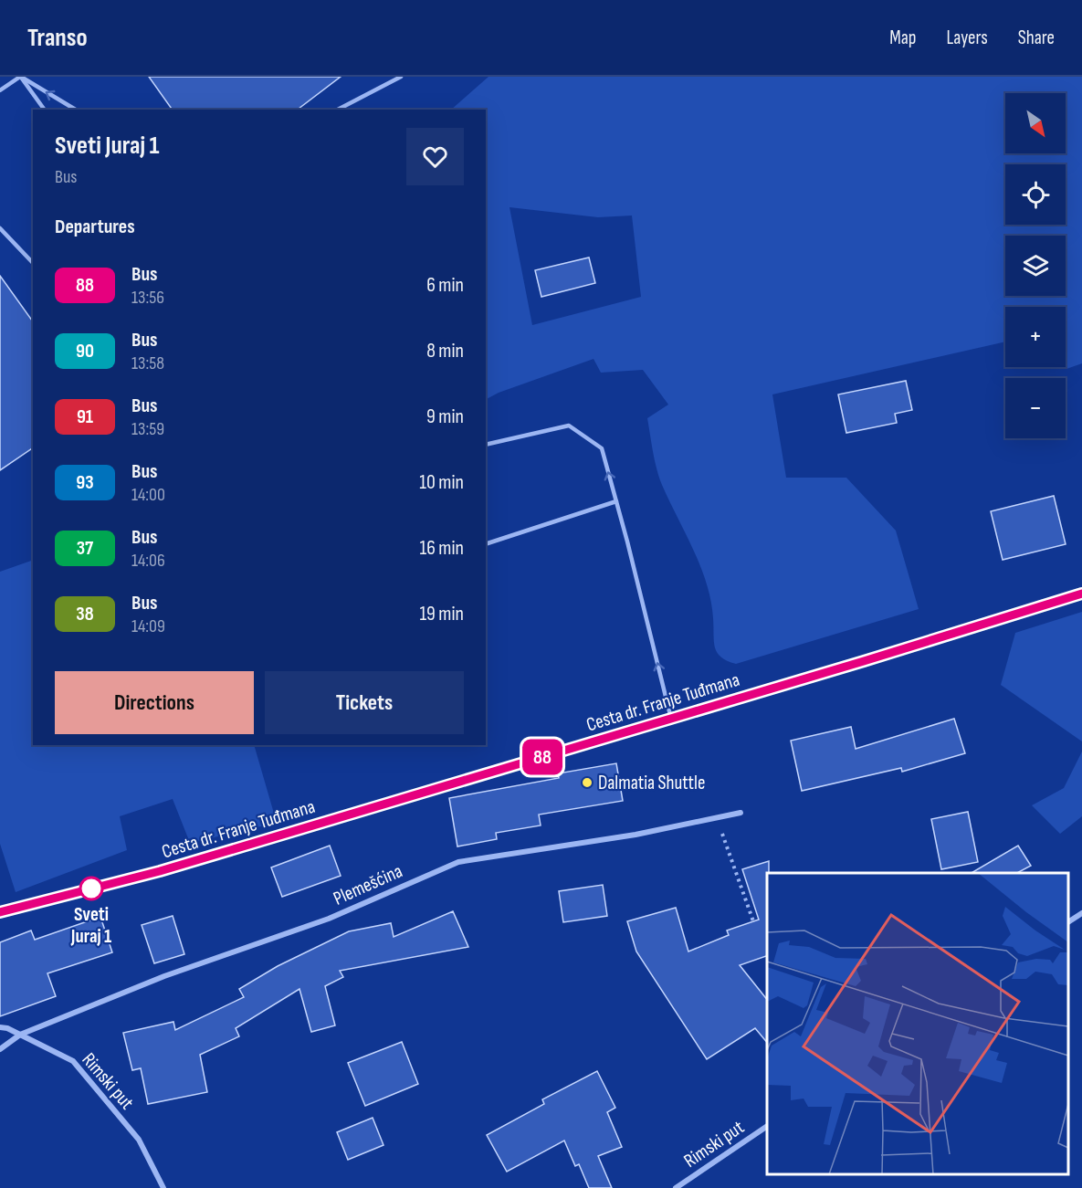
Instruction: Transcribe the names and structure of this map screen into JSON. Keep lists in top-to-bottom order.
{
  "streets": {
    "main road": ["Cesta dr. Franje Tuđmana"],
    "street": ["Plemešćina", "Rimski put"]
  },
  "crossings": [
    ["Plemešćina", "Rimski put"]
  ],
  "places": ["Dalmatia Shuttle", "Sveti Juraj 1"],
  "lines": ["bus line 88"],
  "north": "bottom right",
  "page": {
    "header": "Transo",
    "nav": ["Map", "Layers", "Share"],
    "on_map": "88",
    "map_buttons": ["+", "−"],
    "heading": [
      ["Sveti Juraj 1", "Bus"],
      "Departures"
    ],
    "list": [
      {
        "mark": "88",
        "name": "Bus",
        "note": "13:56",
        "value": "6 min"
      },
      {
        "mark": "90",
        "name": "Bus",
        "note": "13:58",
        "value": "8 min"
      },
      {
        "mark": "91",
        "name": "Bus",
        "note": "13:59",
        "value": "9 min"
      },
      {
        "mark": "93",
        "name": "Bus",
        "note": "14:00",
        "value": "10 min"
      },
      {
        "mark": "37",
        "name": "Bus",
        "note": "14:06",
        "value": "16 min"
      },
      {
        "mark": "38",
        "name": "Bus",
        "note": "14:09",
        "value": "19 min"
      }
    ],
    "buttons": ["Directions", "Tickets"]
  }
}
